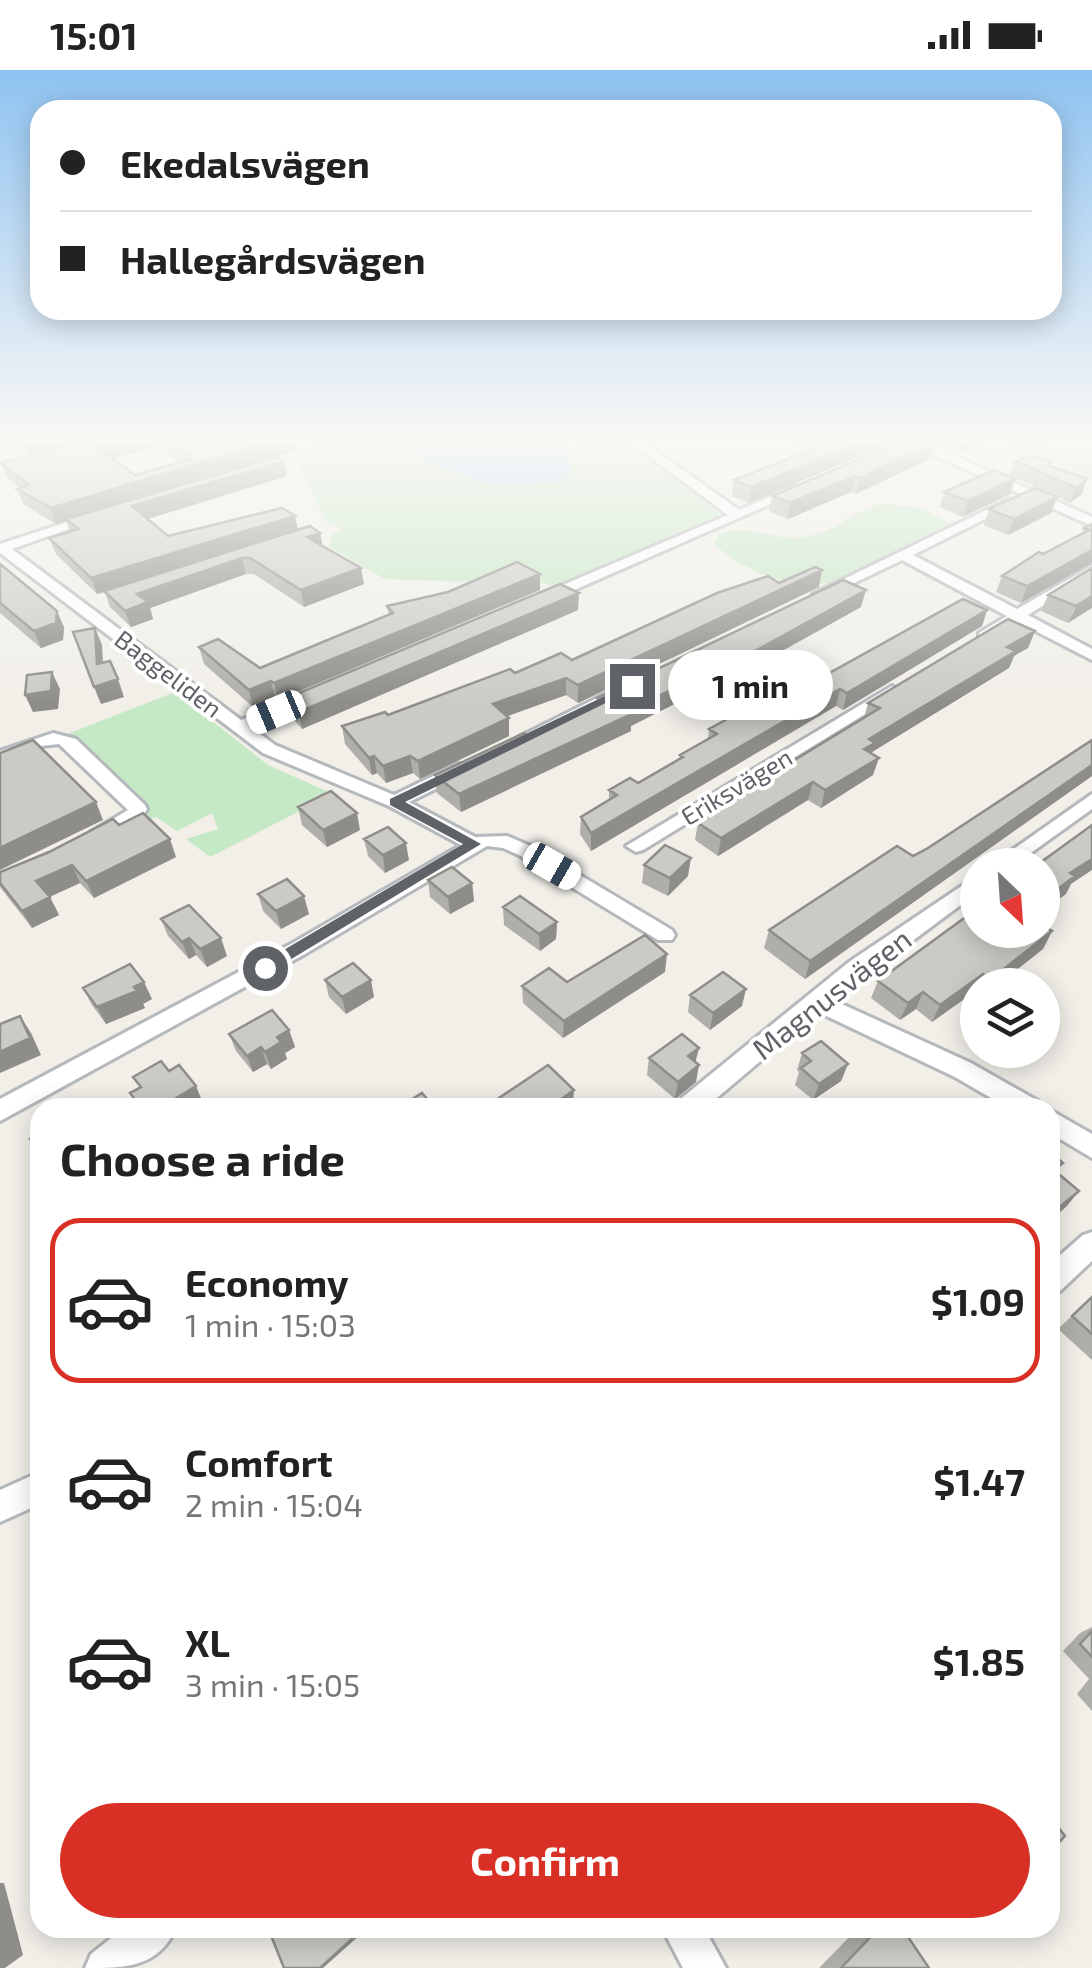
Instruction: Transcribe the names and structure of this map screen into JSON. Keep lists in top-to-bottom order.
{
  "streets": {
    "street": ["Baggeliden", "Eriksvägen", "Magnusvägen"]
  },
  "north": "bottom right",
  "page": {
    "status": "15:01",
    "banner": ["Ekedalsvägen", "Hallegårdsvägen"],
    "bubble": "1 min",
    "heading": "Choose a ride",
    "list": [
      {
        "name": "Economy",
        "note": "1 min · 15:03",
        "value": "$1.09"
      },
      {
        "name": "Comfort",
        "note": "2 min · 15:04",
        "value": "$1.47"
      },
      {
        "name": "XL",
        "note": "3 min · 15:05",
        "value": "$1.85"
      }
    ],
    "buttons": "Confirm"
  }
}
